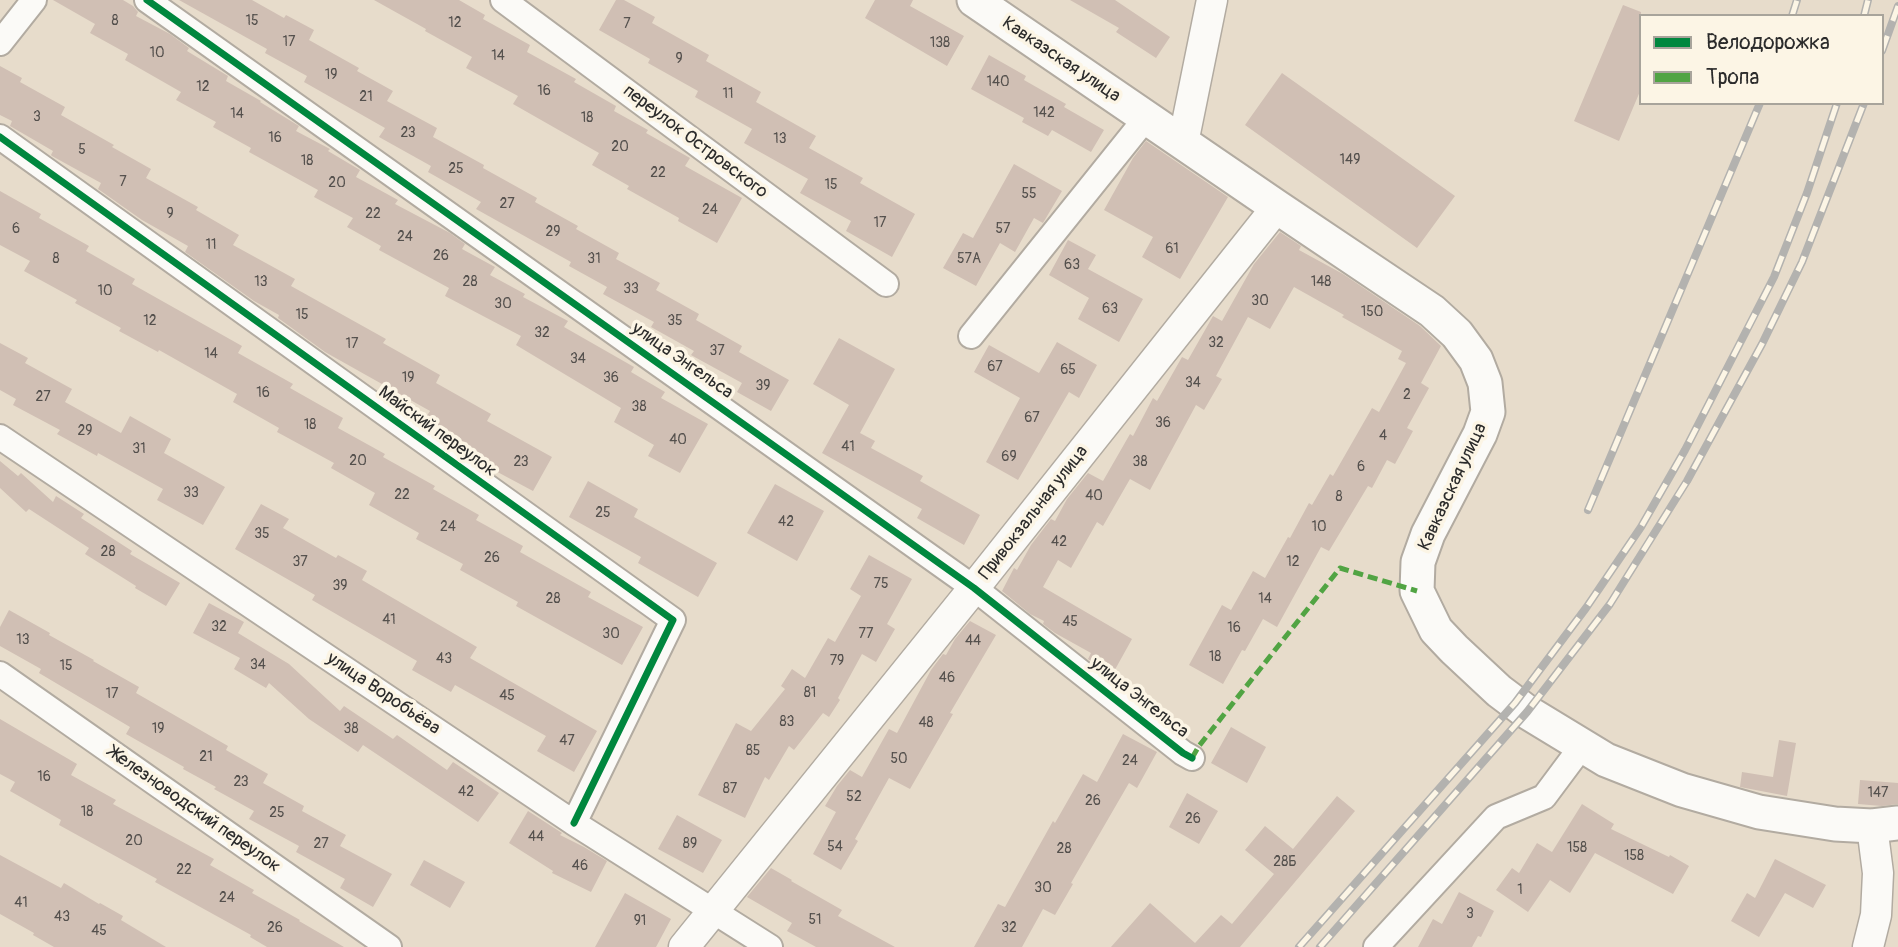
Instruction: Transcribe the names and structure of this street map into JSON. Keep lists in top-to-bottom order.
{
  "streets": {
    "main road": ["Кавказская улица"],
    "street": [
      "переулок Островского",
      "улица Энгельса",
      "Майский переулок",
      "Привокзальная улица",
      "улица Воробьёва",
      "Железноводский переулок"
    ]
  },
  "crossings": [
    ["Кавказская улица", "Привокзальная улица"],
    ["улица Энгельса", "Привокзальная улица"],
    ["Майский переулок", "улица Воробьёва"],
    ["Привокзальная улица", "улица Воробьёва"]
  ],
  "house_numbers": [
    "8",
    "15",
    "12",
    "7",
    "17",
    "138",
    "10",
    "14",
    "9",
    "19",
    "140",
    "12",
    "16",
    "11",
    "21",
    "142",
    "14",
    "3",
    "18",
    "23",
    "16",
    "13",
    "20",
    "5",
    "149",
    "18",
    "25",
    "22",
    "7",
    "20",
    "15",
    "55",
    "27",
    "24",
    "9",
    "22",
    "17",
    "6",
    "57",
    "29",
    "24",
    "11",
    "61",
    "26",
    "8",
    "31",
    "57А",
    "63",
    "13",
    "28",
    "148",
    "33",
    "10",
    "30",
    "30",
    "63",
    "150",
    "15",
    "12",
    "35",
    "32",
    "32",
    "17",
    "37",
    "14",
    "34",
    "67",
    "65",
    "19",
    "36",
    "34",
    "39",
    "16",
    "2",
    "27",
    "38",
    "67",
    "36",
    "18",
    "29",
    "4",
    "40",
    "41",
    "31",
    "69",
    "20",
    "23",
    "38",
    "6",
    "33",
    "22",
    "40",
    "8",
    "25",
    "42",
    "24",
    "10",
    "35",
    "42",
    "28",
    "26",
    "37",
    "12",
    "75",
    "39",
    "28",
    "14",
    "41",
    "45",
    "32",
    "16",
    "30",
    "77",
    "13",
    "44",
    "18",
    "43",
    "79",
    "34",
    "15",
    "46",
    "81",
    "17",
    "45",
    "83",
    "48",
    "19",
    "38",
    "47",
    "85",
    "21",
    "50",
    "24",
    "16",
    "23",
    "87",
    "42",
    "147",
    "52",
    "26",
    "18",
    "25",
    "26",
    "44",
    "20",
    "27",
    "89",
    "54",
    "158",
    "28",
    "158",
    "28Б",
    "46",
    "22",
    "30",
    "1",
    "24",
    "41",
    "3",
    "43",
    "51",
    "91",
    "26",
    "32",
    "45"
  ],
  "legend": ["Велодорожка", "Тропа"]
}
